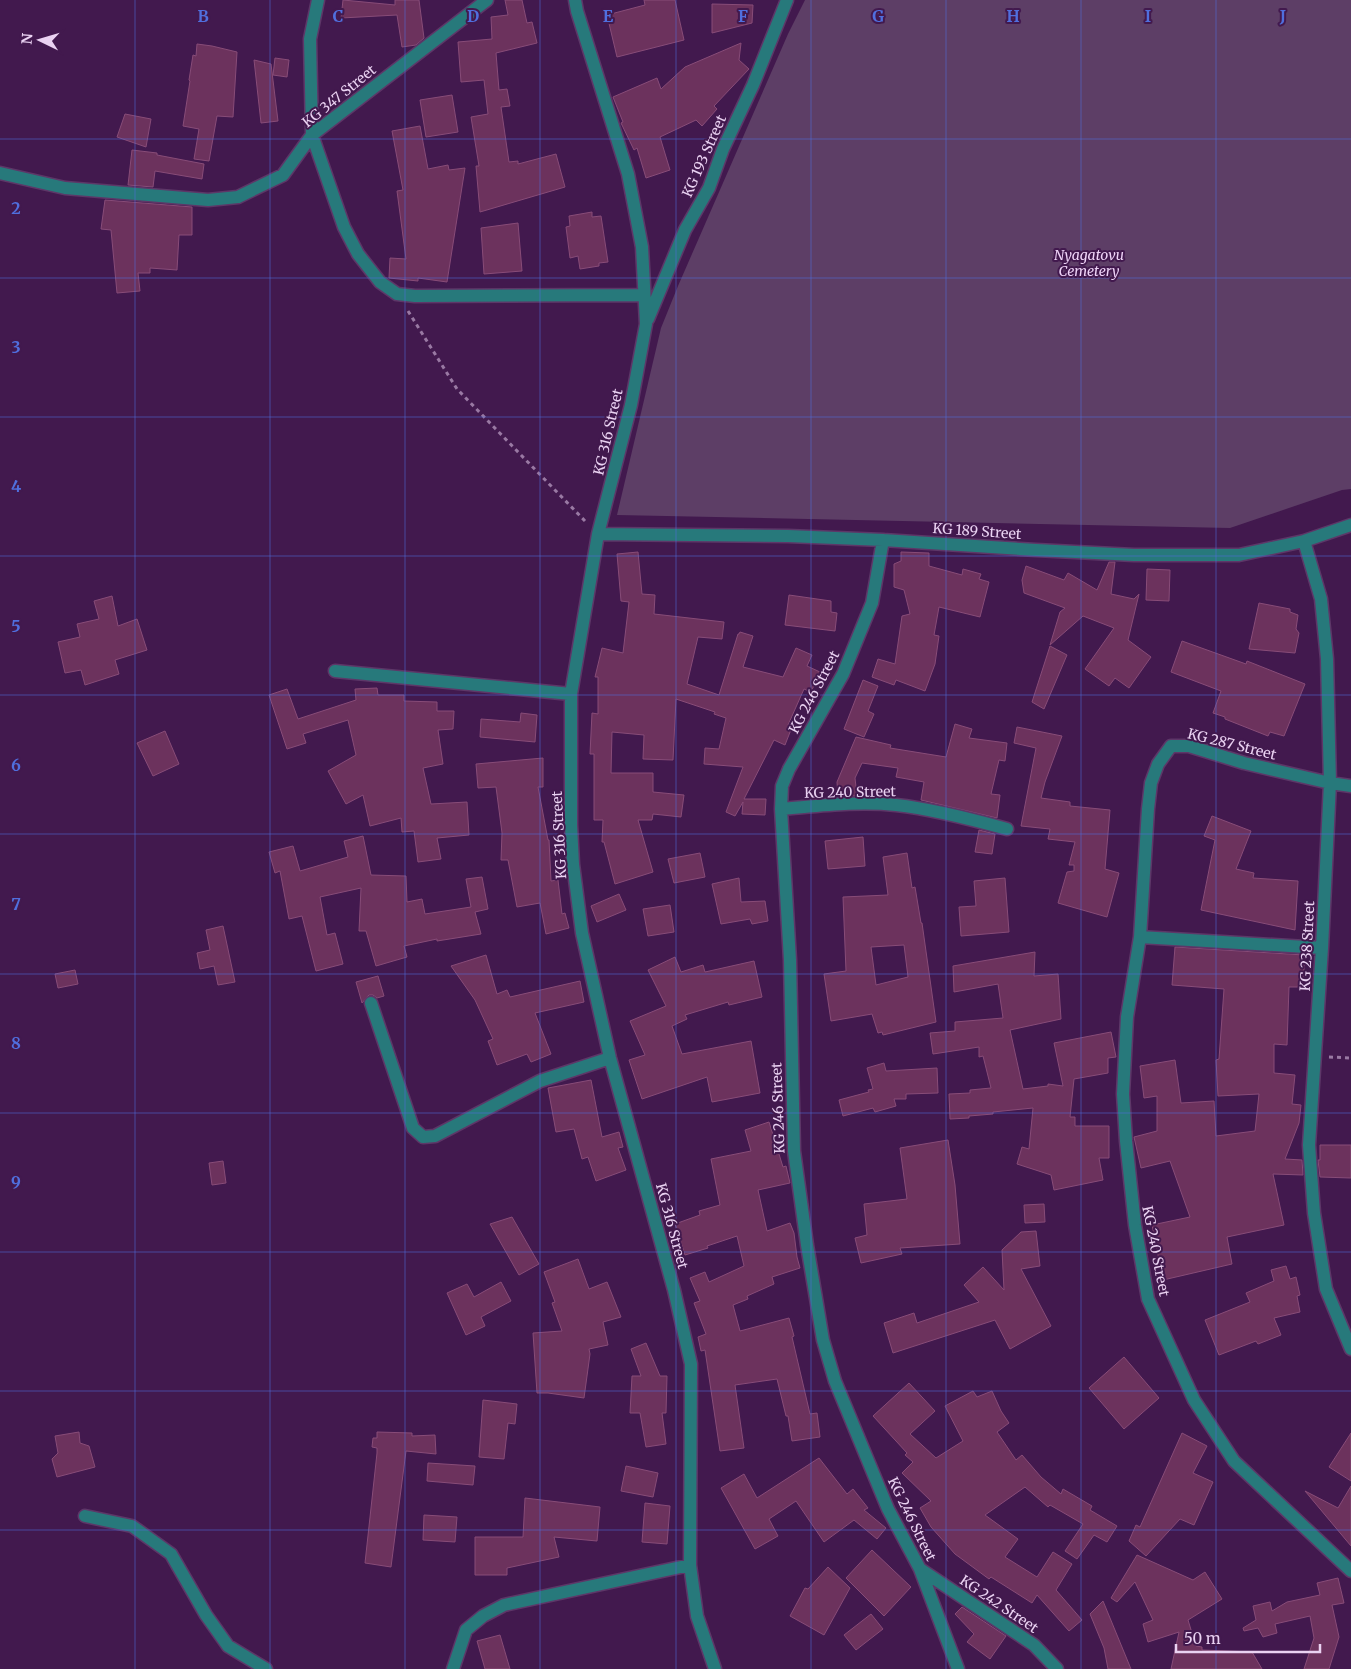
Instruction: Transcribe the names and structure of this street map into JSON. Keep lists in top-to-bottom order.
{
  "streets": {
    "street": [
      "KG 347 Street",
      "KG 193 Street",
      "KG 316 Street",
      "KG 189 Street",
      "KG 246 Street",
      "KG 287 Street",
      "KG 240 Street",
      "KG 238 Street",
      "KG 242 Street"
    ]
  },
  "crossings": [
    ["KG 193 Street", "KG 316 Street"],
    ["KG 316 Street", "KG 189 Street"],
    ["KG 189 Street", "KG 246 Street"],
    ["KG 189 Street", "KG 238 Street"],
    ["KG 246 Street", "KG 240 Street"],
    ["KG 246 Street", "KG 242 Street"],
    ["KG 287 Street", "KG 240 Street"],
    ["KG 287 Street", "KG 238 Street"]
  ],
  "parks": ["Nyagatovu Cemetery"],
  "scale_bar": "50 m",
  "north": "left",
  "grid": {
    "columns": [
      "B",
      "C",
      "D",
      "E",
      "F",
      "G",
      "H",
      "I",
      "J"
    ],
    "rows": [
      "2",
      "3",
      "4",
      "5",
      "6",
      "7",
      "8",
      "9"
    ]
  }
}
